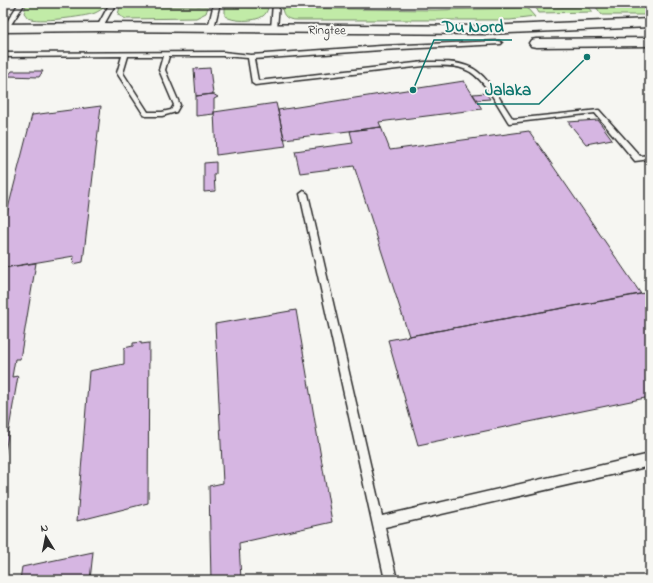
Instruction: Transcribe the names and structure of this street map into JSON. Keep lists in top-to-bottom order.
{
  "streets": {
    "main road": ["Ringtee"]
  },
  "places": ["Jalaka", "Du Nord"],
  "north": "top"
}
